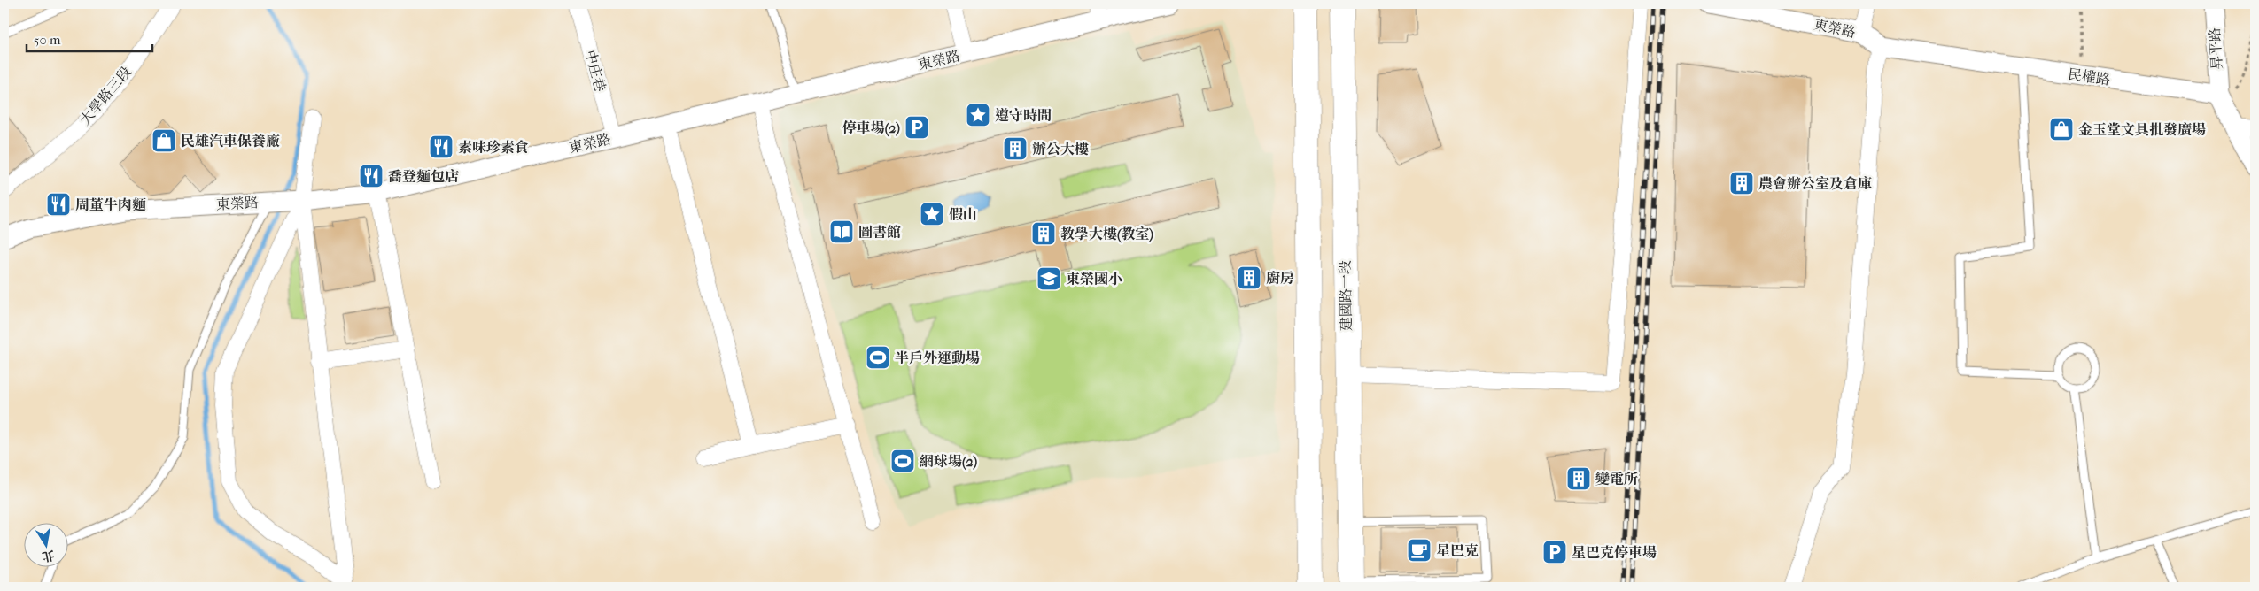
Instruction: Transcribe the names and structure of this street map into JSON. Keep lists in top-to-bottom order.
{
  "streets": {
    "main road": ["建國路一段"],
    "street": [
      "東榮路",
      "昇平路",
      "中庄巷",
      "民權路",
      "大學路三段"
    ]
  },
  "crossings": [
    ["東榮路", "中庄巷"],
    ["東榮路", "民權路"],
    ["昇平路", "民權路"]
  ],
  "places": {
    "place": ["遵守時間", "假山"],
    "parking": ["停車場(2)", "星巴克停車場"],
    "shop": ["金玉堂文具批發廣場", "民雄汽車保養廠"],
    "restaurant": ["素味珍素食", "喬登麵包店", "周董牛肉麵"],
    "building": [
      "辦公大樓",
      "農會辦公室及倉庫",
      "教學大樓(教室)",
      "廚房",
      "變電所"
    ],
    "library": ["圖書館"],
    "school or university": ["東榮國小"],
    "sports": ["半戶外運動場", "網球場(2)"],
    "cafe": ["星巴克"]
  },
  "scale_bar": "50 m",
  "north": "bottom"
}
